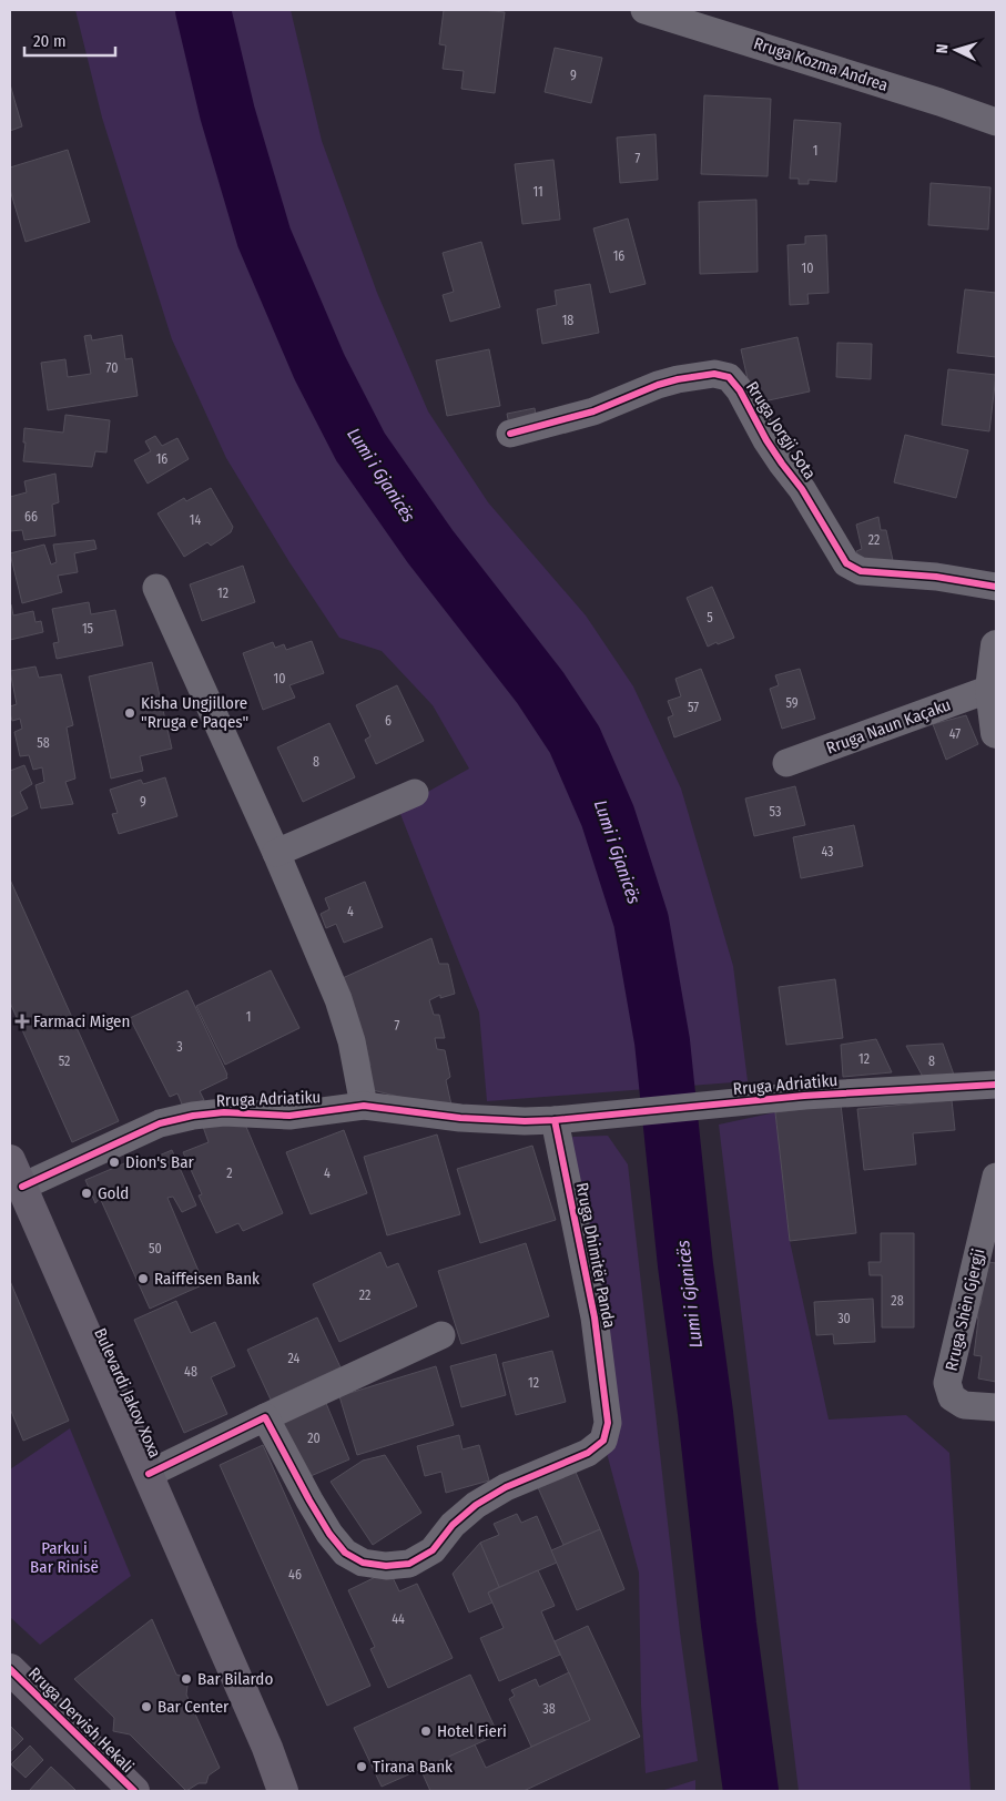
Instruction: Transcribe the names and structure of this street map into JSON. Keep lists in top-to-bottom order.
{
  "streets": {
    "main road": ["Bulevardi Jakov Xoxa", "Rruga Dervish Hekali"],
    "street": [
      "Rruga Kozma Andrea",
      "Rruga Jorgji Sota",
      "Rruga Naun Kaçaku",
      "Rruga Adriatiku",
      "Rruga Dhimitër Panda",
      "Rruga Shën Gjergji"
    ]
  },
  "crossings": [
    ["Rruga Adriatiku", "Rruga Dhimitër Panda"],
    ["Rruga Adriatiku", "Bulevardi Jakov Xoxa"]
  ],
  "water": ["Lumi i Gjanicës"],
  "parks": ["Parku i Bar Rinisë"],
  "places": {
    "other": [
      "Kisha Ungjillore \"Rruga e Paqes\"",
      "Dion's Bar",
      "Gold",
      "Raiffeisen Bank",
      "Bar Bilardo",
      "Bar Center",
      "Hotel Fieri",
      "Tirana Bank"
    ],
    "health": ["Farmaci Migen"]
  },
  "house_numbers": [
    "9",
    "1",
    "7",
    "11",
    "16",
    "10",
    "18",
    "70",
    "16",
    "66",
    "14",
    "22",
    "12",
    "5",
    "15",
    "10",
    "59",
    "57",
    "6",
    "47",
    "58",
    "8",
    "9",
    "53",
    "43",
    "4",
    "1",
    "7",
    "3",
    "12",
    "52",
    "8",
    "2",
    "4",
    "50",
    "22",
    "28",
    "30",
    "24",
    "48",
    "12",
    "20",
    "46",
    "44",
    "38"
  ],
  "scale_bar": "20 m",
  "north": "left"
}
